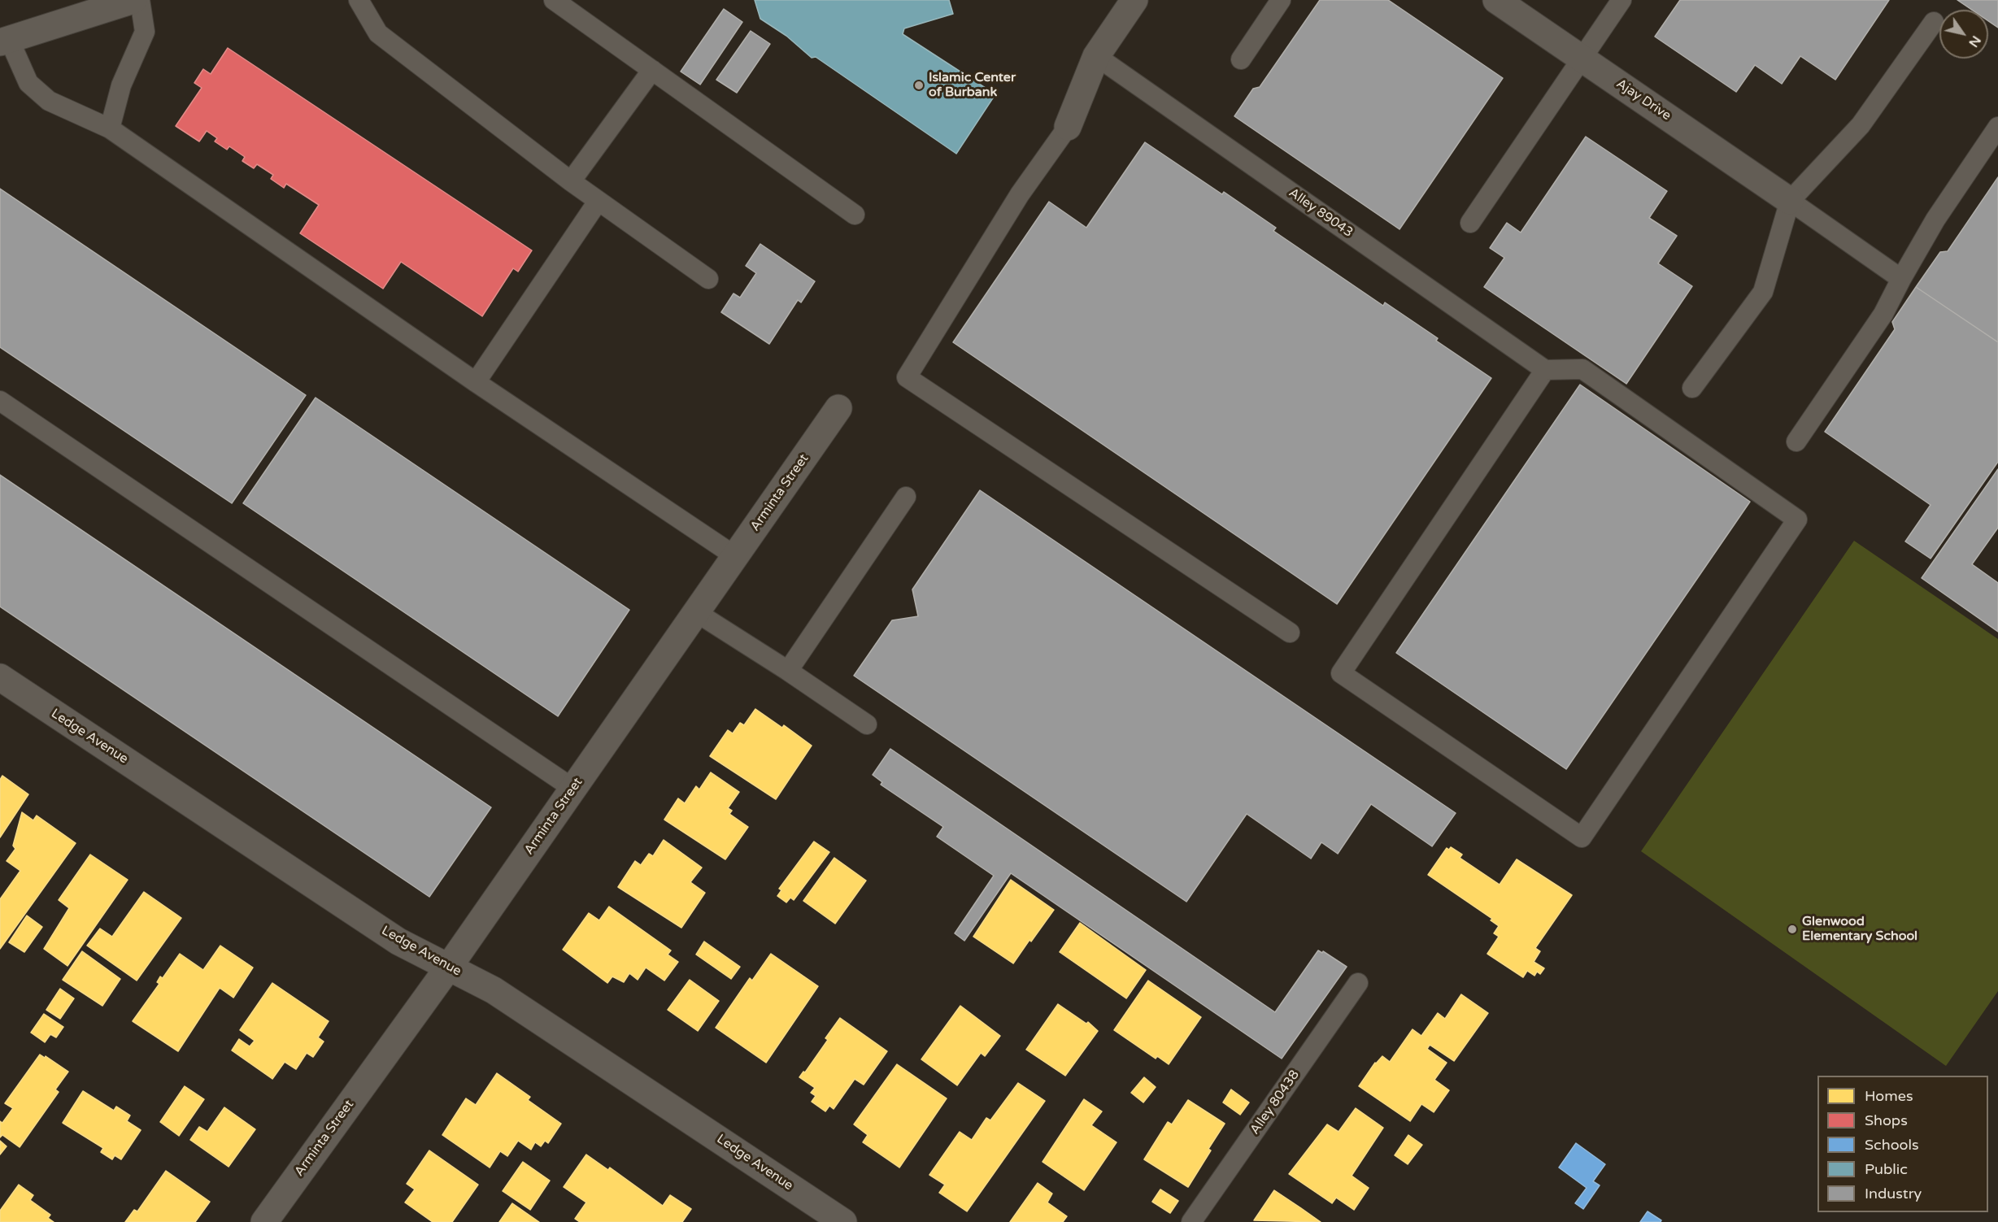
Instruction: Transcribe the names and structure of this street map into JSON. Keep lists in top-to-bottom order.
{
  "streets": {
    "street": ["Ajay Drive", "Arminta Street", "Ledge Avenue"],
    "lane": ["Alley 89043", "Alley 80438"]
  },
  "crossings": [
    ["Arminta Street", "Ledge Avenue"]
  ],
  "places": ["Islamic Center of Burbank", "Glenwood Elementary School"],
  "legend": [
    "Homes",
    "Shops",
    "Schools",
    "Public",
    "Industry"
  ],
  "north": "bottom right"
}
